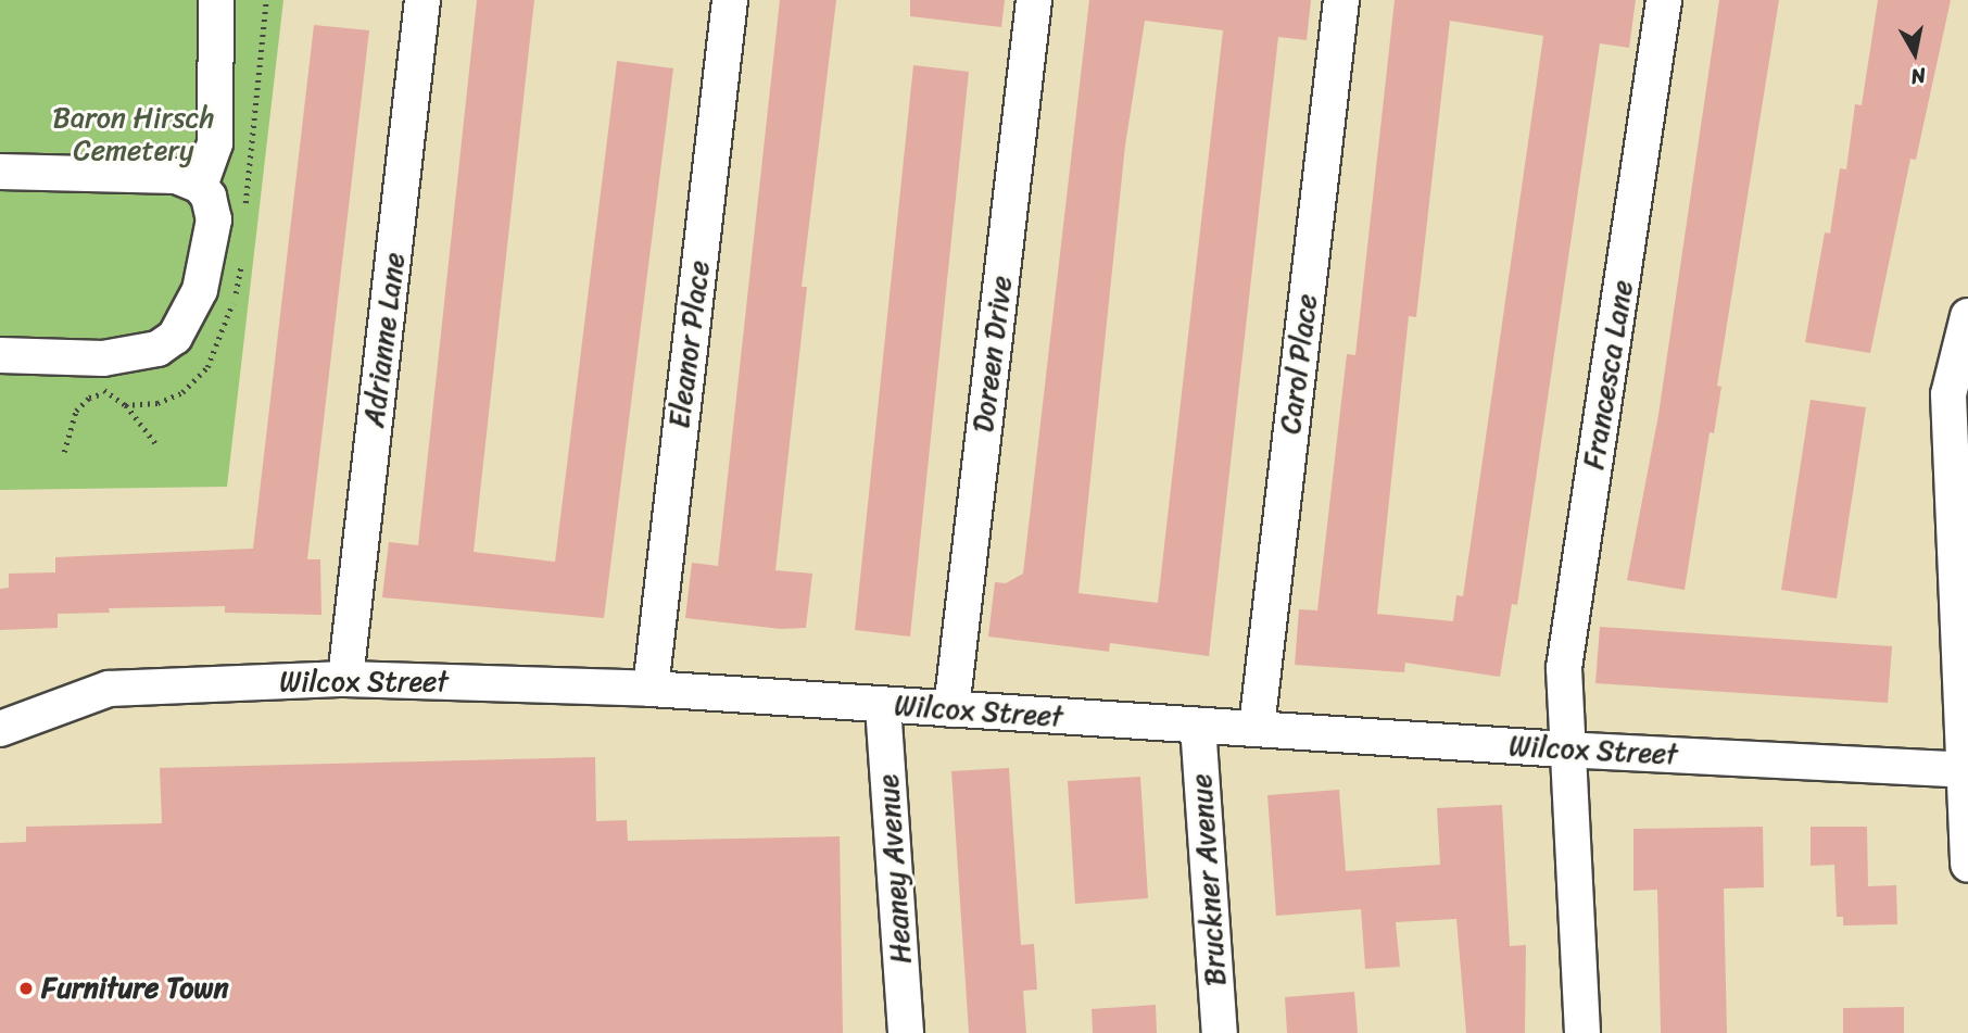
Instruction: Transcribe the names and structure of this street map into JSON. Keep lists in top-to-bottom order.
{
  "streets": {
    "street": [
      "Adrianne Lane",
      "Eleanor Place",
      "Doreen Drive",
      "Carol Place",
      "Francesca Lane",
      "Wilcox Street",
      "Heaney Avenue",
      "Bruckner Avenue"
    ]
  },
  "crossings": [
    ["Adrianne Lane", "Wilcox Street"],
    ["Eleanor Place", "Wilcox Street"],
    ["Doreen Drive", "Wilcox Street"],
    ["Carol Place", "Wilcox Street"],
    ["Francesca Lane", "Wilcox Street"],
    ["Wilcox Street", "Heaney Avenue"],
    ["Wilcox Street", "Bruckner Avenue"]
  ],
  "parks": ["Baron Hirsch Cemetery"],
  "places": ["Furniture Town"],
  "north": "bottom"
}
